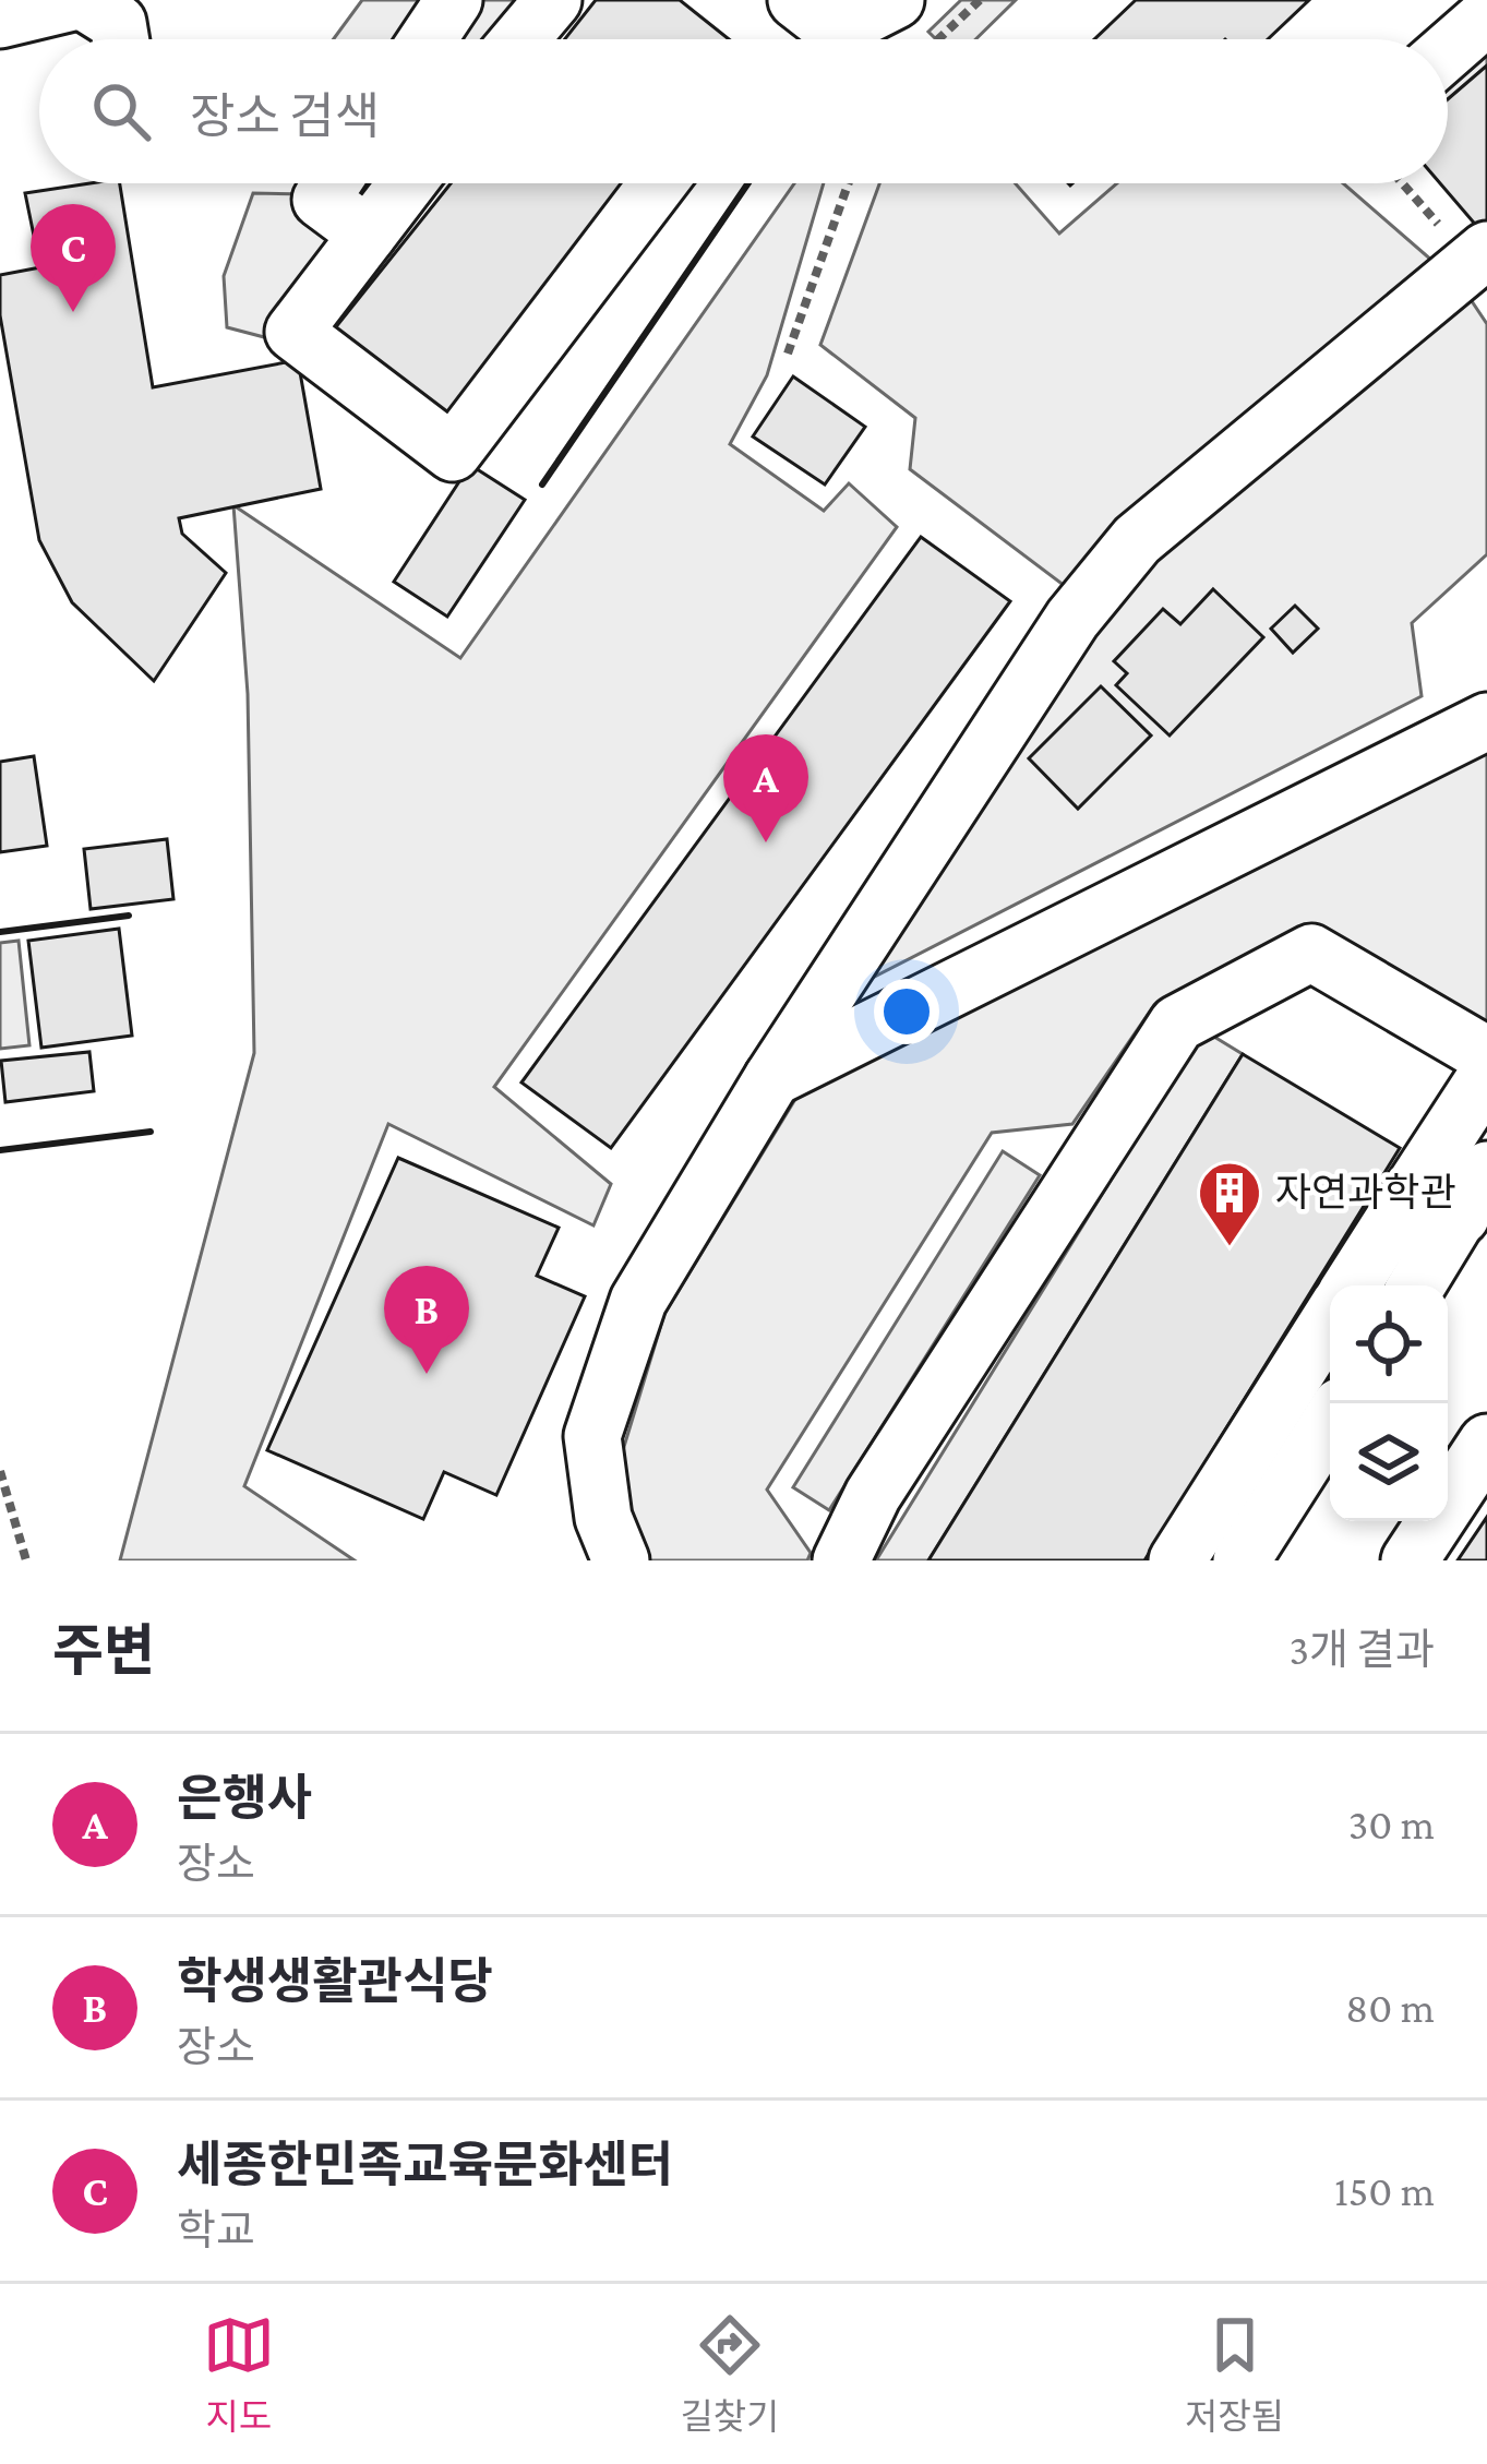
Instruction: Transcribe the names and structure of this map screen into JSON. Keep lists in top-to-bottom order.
{
  "places": {
    "building": ["자연과학관"]
  },
  "page": {
    "search": "장소 검색",
    "pins": ["C", "A", "B"],
    "heading": ["주변", "3개 결과"],
    "list": [
      {
        "mark": "A",
        "name": "은행사",
        "note": "장소",
        "value": "30 m"
      },
      {
        "mark": "B",
        "name": "학생생활관식당",
        "note": "장소",
        "value": "80 m"
      },
      {
        "mark": "C",
        "name": "세종한민족교육문화센터",
        "note": "학교",
        "value": "150 m"
      }
    ],
    "nav": ["지도", "길찾기", "저장됨"]
  }
}
